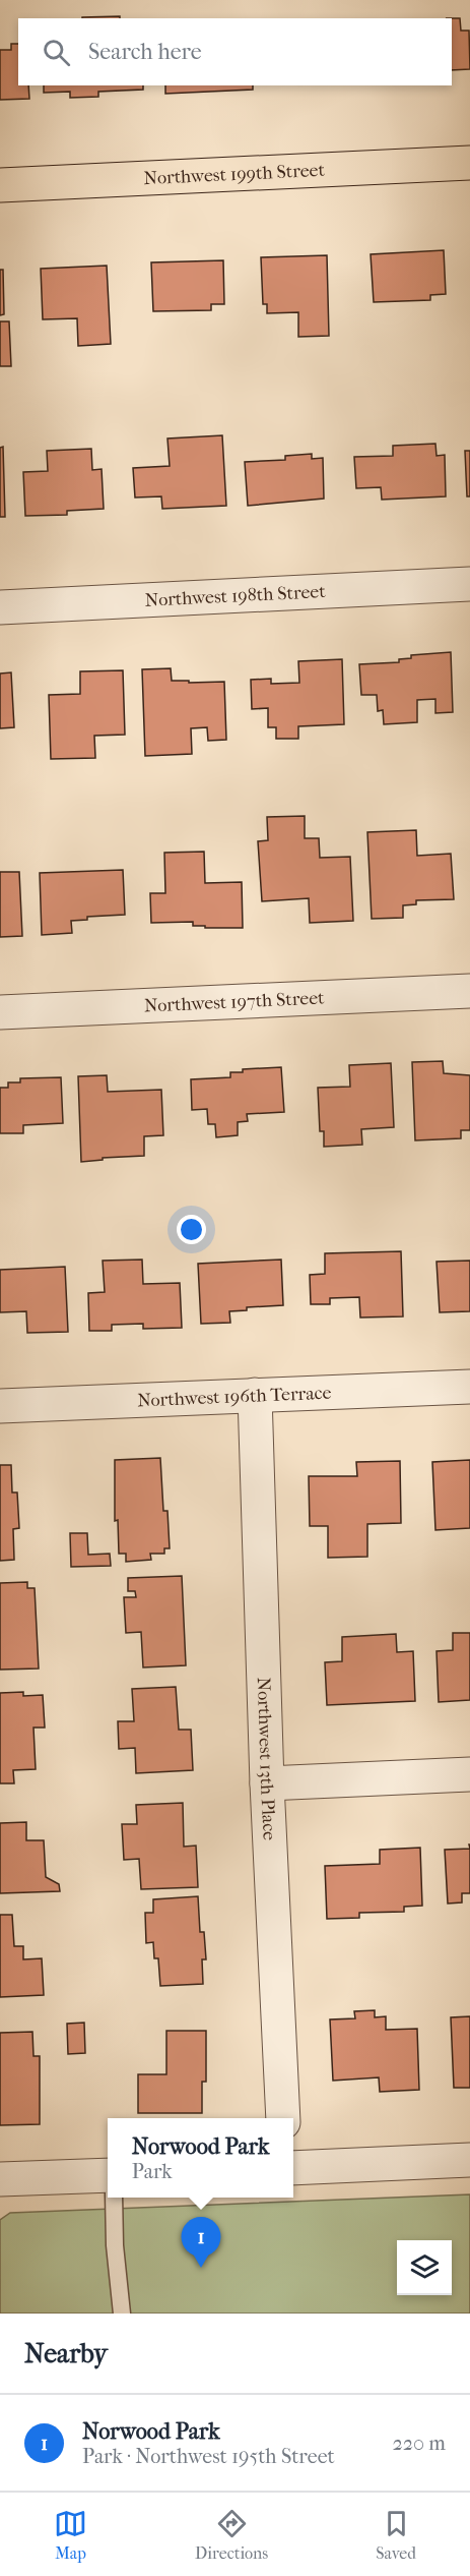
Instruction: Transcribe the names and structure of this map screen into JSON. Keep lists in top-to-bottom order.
{
  "streets": {
    "main road": ["Northwest 199th Street"],
    "street": [
      "Northwest 198th Street",
      "Northwest 197th Street",
      "Northwest 196th Terrace",
      "Northwest 13th Place"
    ]
  },
  "crossings": [
    ["Northwest 196th Terrace", "Northwest 13th Place"]
  ],
  "page": {
    "search": "Search here",
    "popup": ["Norwood Park", "Park"],
    "pins": "1",
    "heading": "Nearby",
    "list": [
      {
        "mark": "1",
        "name": "Norwood Park",
        "note": "Park · Northwest 195th Street",
        "value": "220 m"
      }
    ],
    "nav": ["Map", "Directions", "Saved"]
  }
}
